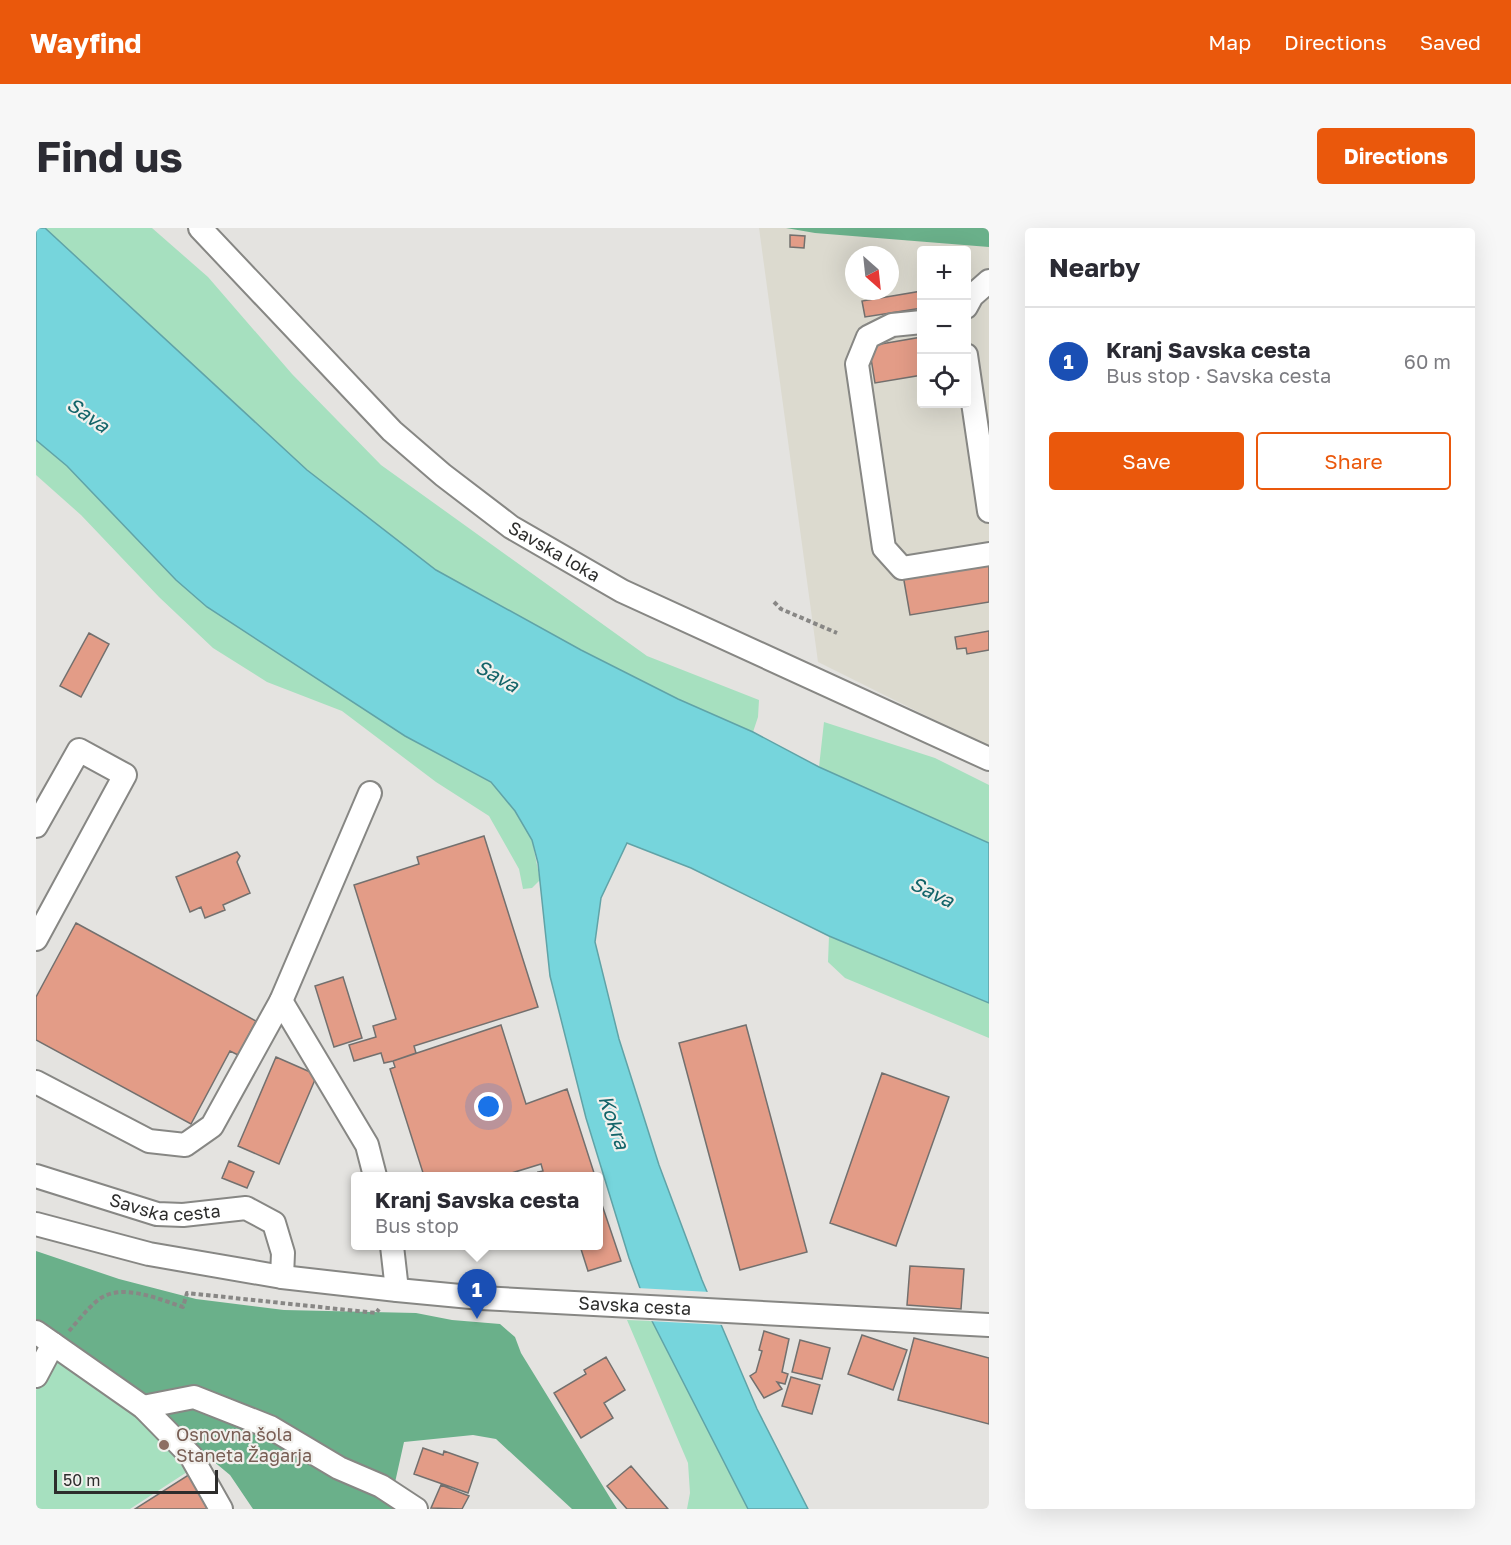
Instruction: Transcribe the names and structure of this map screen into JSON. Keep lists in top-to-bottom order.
{
  "streets": {
    "street": ["Savska loka", "Savska cesta"]
  },
  "water": ["Sava", "Kokra"],
  "places": ["Osnovna šola Staneta Žagarja"],
  "scale_bar": "50 m",
  "north": "bottom right",
  "page": {
    "header": "Wayfind",
    "nav": ["Map", "Directions", "Saved"],
    "buttons": [
      "Directions",
      ["Save", "Share"]
    ],
    "title": "Find us",
    "heading": "Nearby",
    "map_buttons": ["+", "−"],
    "list": [
      {
        "mark": "1",
        "name": "Kranj Savska cesta",
        "note": "Bus stop · Savska cesta",
        "value": "60 m"
      }
    ],
    "popup": ["Kranj Savska cesta", "Bus stop"],
    "pins": "1",
    "scale": "50 m"
  }
}
